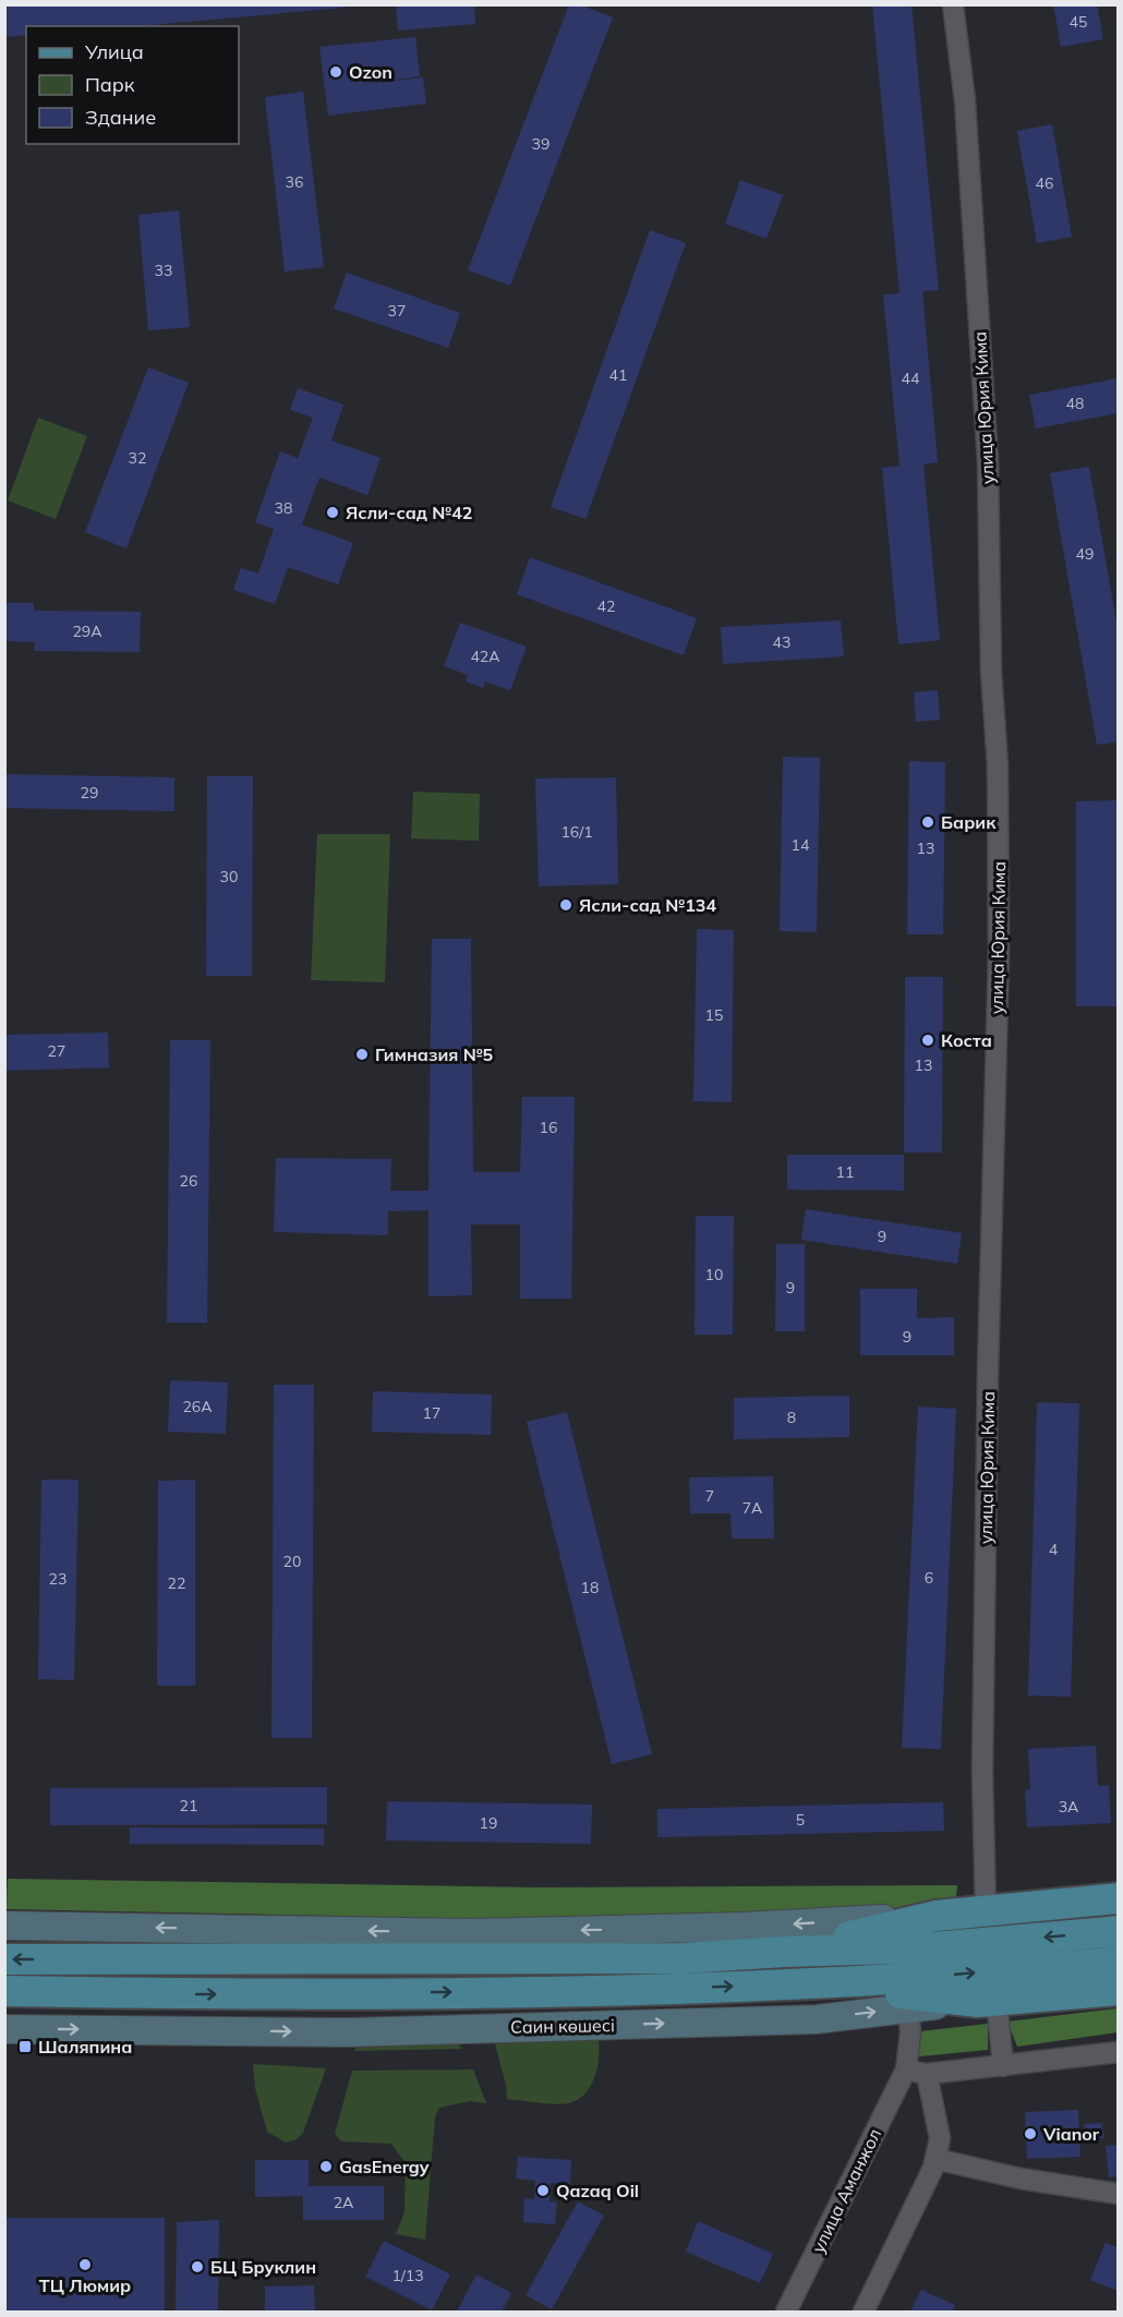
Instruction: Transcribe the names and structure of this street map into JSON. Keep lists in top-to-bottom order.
{
  "streets": {
    "main road": ["Саин көшесі"],
    "street": ["улица Юрия Кима", "улица Аманжол"]
  },
  "crossings": [
    ["Саин көшесі", "улица Аманжол"]
  ],
  "places": {
    "other": [
      "Ozon",
      "Ясли-сад №42",
      "Барик",
      "Ясли-сад №134",
      "Коста",
      "Гимназия №5",
      "Vianor",
      "GasEnergy",
      "Qazaq Oil",
      "ТЦ Люмир",
      "БЦ Бруклин"
    ],
    "transit": ["Шаляпина"]
  },
  "house_numbers": [
    "45",
    "39",
    "36",
    "46",
    "33",
    "37",
    "41",
    "44",
    "48",
    "32",
    "38",
    "49",
    "42",
    "29А",
    "43",
    "42А",
    "29",
    "16/1",
    "14",
    "13",
    "30",
    "15",
    "27",
    "13",
    "16",
    "11",
    "26",
    "9",
    "10",
    "9",
    "9",
    "26А",
    "17",
    "8",
    "7",
    "7А",
    "4",
    "20",
    "6",
    "23",
    "22",
    "18",
    "21",
    "3А",
    "5",
    "19",
    "2А",
    "1/13"
  ],
  "legend": ["Улица", "Парк", "Здание"]
}
